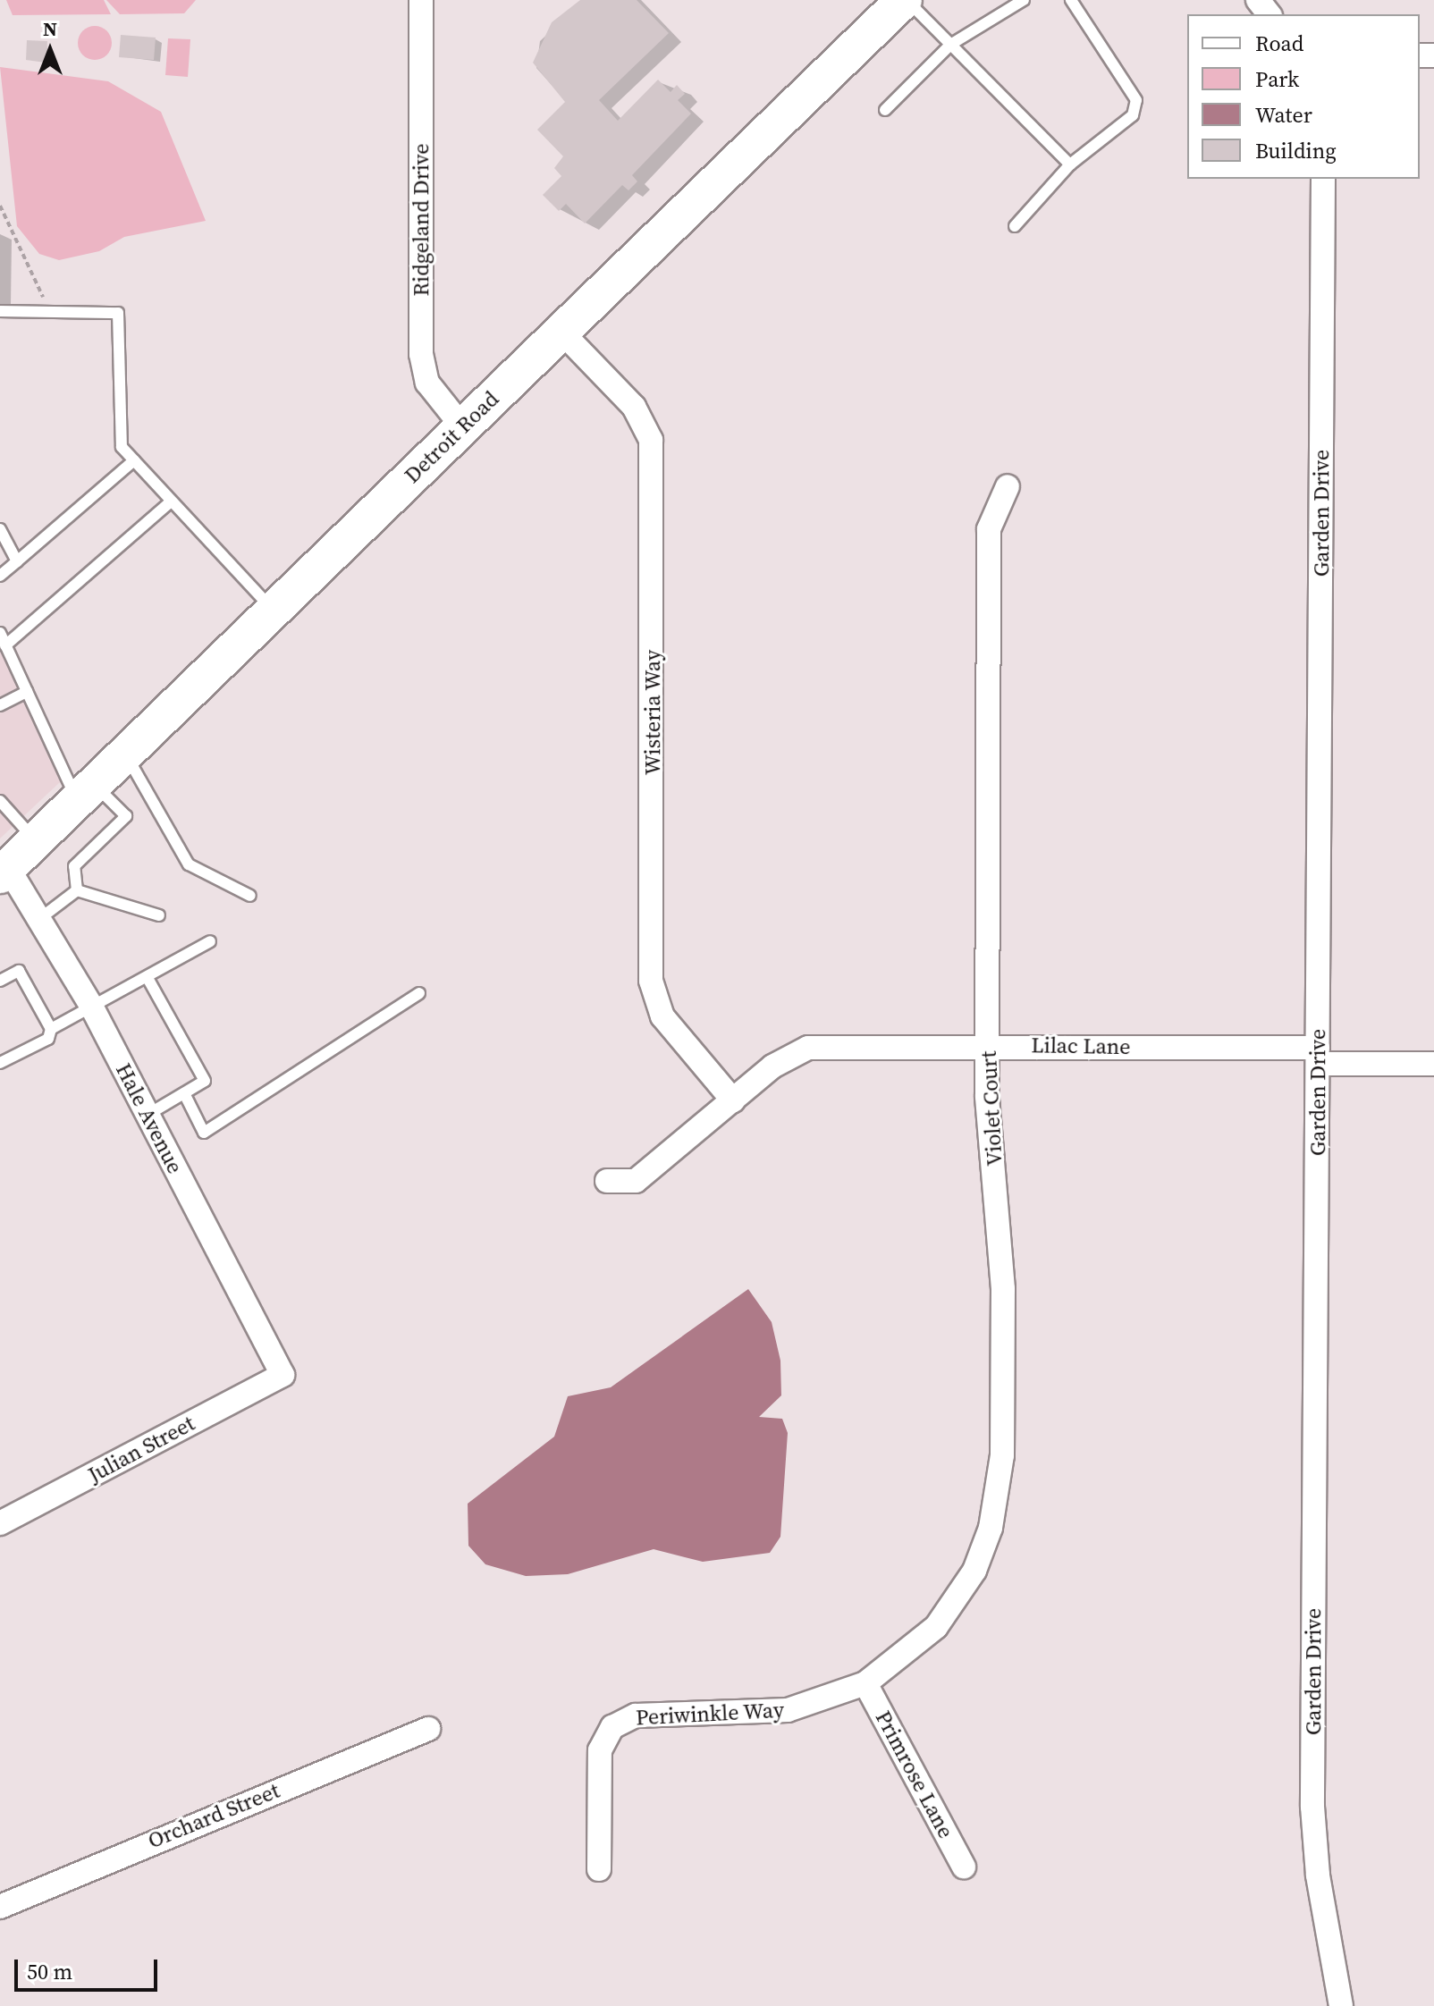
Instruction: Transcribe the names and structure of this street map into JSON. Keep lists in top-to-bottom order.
{
  "streets": {
    "main road": ["Detroit Road"],
    "street": [
      "Ridgeland Drive",
      "Garden Drive",
      "Wisteria Way",
      "Lilac Lane",
      "Violet Court",
      "Hale Avenue",
      "Julian Street",
      "Periwinkle Way",
      "Primrose Lane",
      "Orchard Street"
    ]
  },
  "crossings": [
    ["Ridgeland Drive", "Detroit Road"],
    ["Detroit Road", "Wisteria Way"],
    ["Detroit Road", "Hale Avenue"],
    ["Garden Drive", "Lilac Lane"],
    ["Wisteria Way", "Lilac Lane"],
    ["Lilac Lane", "Violet Court"],
    ["Violet Court", "Periwinkle Way"],
    ["Violet Court", "Primrose Lane"],
    ["Hale Avenue", "Julian Street"],
    ["Periwinkle Way", "Primrose Lane"]
  ],
  "legend": [
    "Road",
    "Park",
    "Water",
    "Building"
  ],
  "scale_bar": "50 m",
  "north": "top"
}
